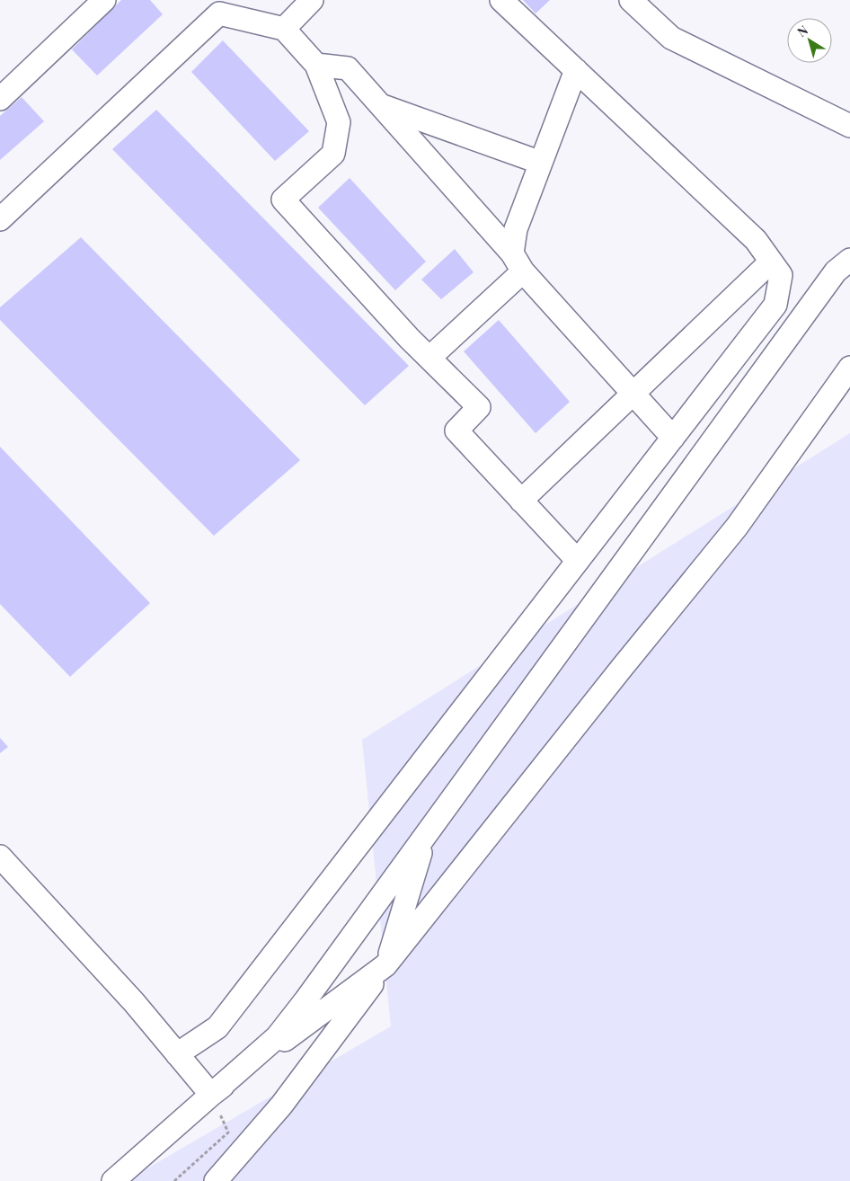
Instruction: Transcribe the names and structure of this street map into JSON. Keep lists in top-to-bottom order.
{
  "north": "top left"
}
